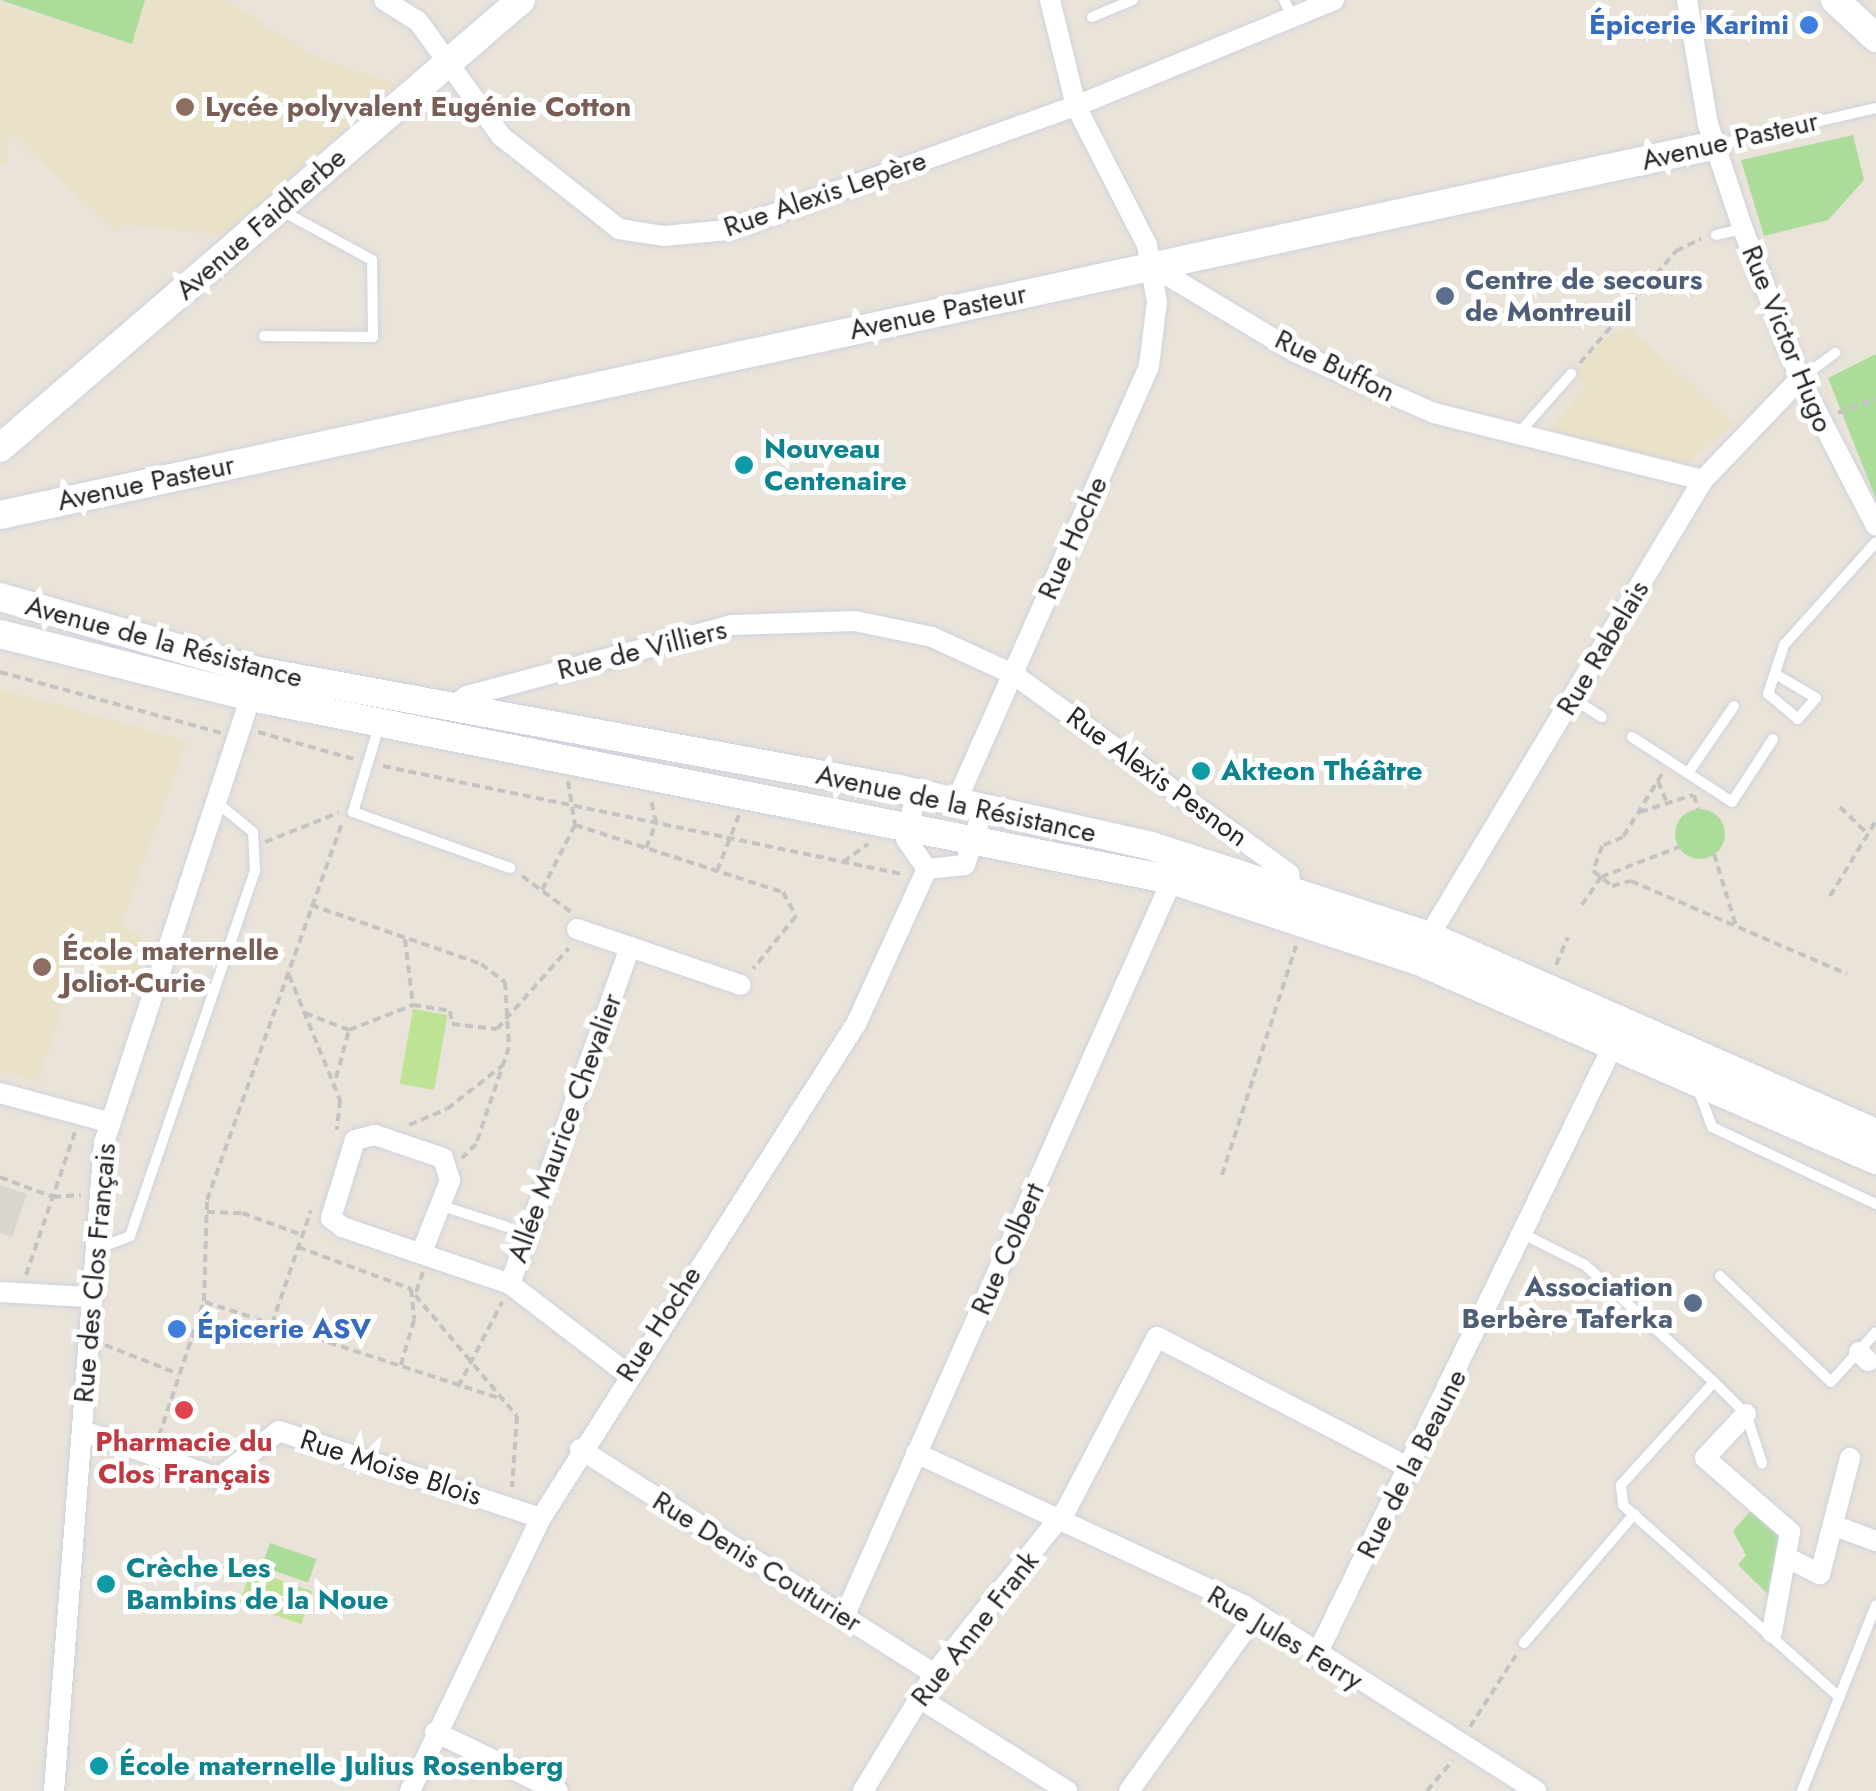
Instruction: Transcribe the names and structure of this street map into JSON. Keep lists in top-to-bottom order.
{
  "streets": {
    "main road": ["Avenue Pasteur", "Avenue Faidherbe", "Avenue de la Résistance"],
    "street": [
      "Rue Alexis Lepère",
      "Rue Victor Hugo",
      "Rue Buffon",
      "Rue Hoche",
      "Rue Rabelais",
      "Rue de Villiers",
      "Rue Alexis Pesnon",
      "Allée Maurice Chevalier",
      "Rue Colbert",
      "Rue des Clos Français",
      "Rue de la Beaune",
      "Rue Moise Blois",
      "Rue Denis Couturier",
      "Rue Anne Frank",
      "Rue Jules Ferry"
    ]
  },
  "crossings": [
    ["Avenue Pasteur", "Rue Victor Hugo"],
    ["Avenue Pasteur", "Rue Buffon"],
    ["Avenue Pasteur", "Rue Hoche"],
    ["Rue Alexis Lepère", "Avenue Faidherbe"],
    ["Rue Victor Hugo", "Rue Rabelais"],
    ["Rue Buffon", "Rue Hoche"],
    ["Rue Buffon", "Rue Rabelais"],
    ["Rue Hoche", "Avenue de la Résistance"],
    ["Rue Hoche", "Rue de Villiers"],
    ["Rue Hoche", "Rue Alexis Pesnon"],
    ["Rue Hoche", "Allée Maurice Chevalier"],
    ["Rue Hoche", "Rue Moise Blois"],
    ["Rue Hoche", "Rue Denis Couturier"],
    ["Avenue de la Résistance", "Rue Rabelais"],
    ["Avenue de la Résistance", "Rue de Villiers"],
    ["Avenue de la Résistance", "Rue Alexis Pesnon"],
    ["Avenue de la Résistance", "Rue Colbert"],
    ["Avenue de la Résistance", "Rue des Clos Français"],
    ["Rue de Villiers", "Rue Alexis Pesnon"],
    ["Rue Colbert", "Rue Denis Couturier"],
    ["Rue Colbert", "Rue Jules Ferry"],
    ["Rue des Clos Français", "Rue Moise Blois"],
    ["Rue de la Beaune", "Rue Anne Frank"],
    ["Rue de la Beaune", "Rue Jules Ferry"],
    ["Rue Denis Couturier", "Rue Anne Frank"],
    ["Rue Anne Frank", "Rue Jules Ferry"]
  ],
  "places": [
    "Épicerie Karimi",
    "Lycée polyvalent Eugénie Cotton",
    "Centre de secours de Montreuil",
    "Nouveau Centenaire",
    "Akteon Théâtre",
    "École maternelle Joliot-Curie",
    "Association Berbère Taferka",
    "Épicerie ASV",
    "Pharmacie du Clos Français",
    "Crèche Les Bambins de la Noue",
    "École maternelle Julius Rosenberg"
  ]
}
